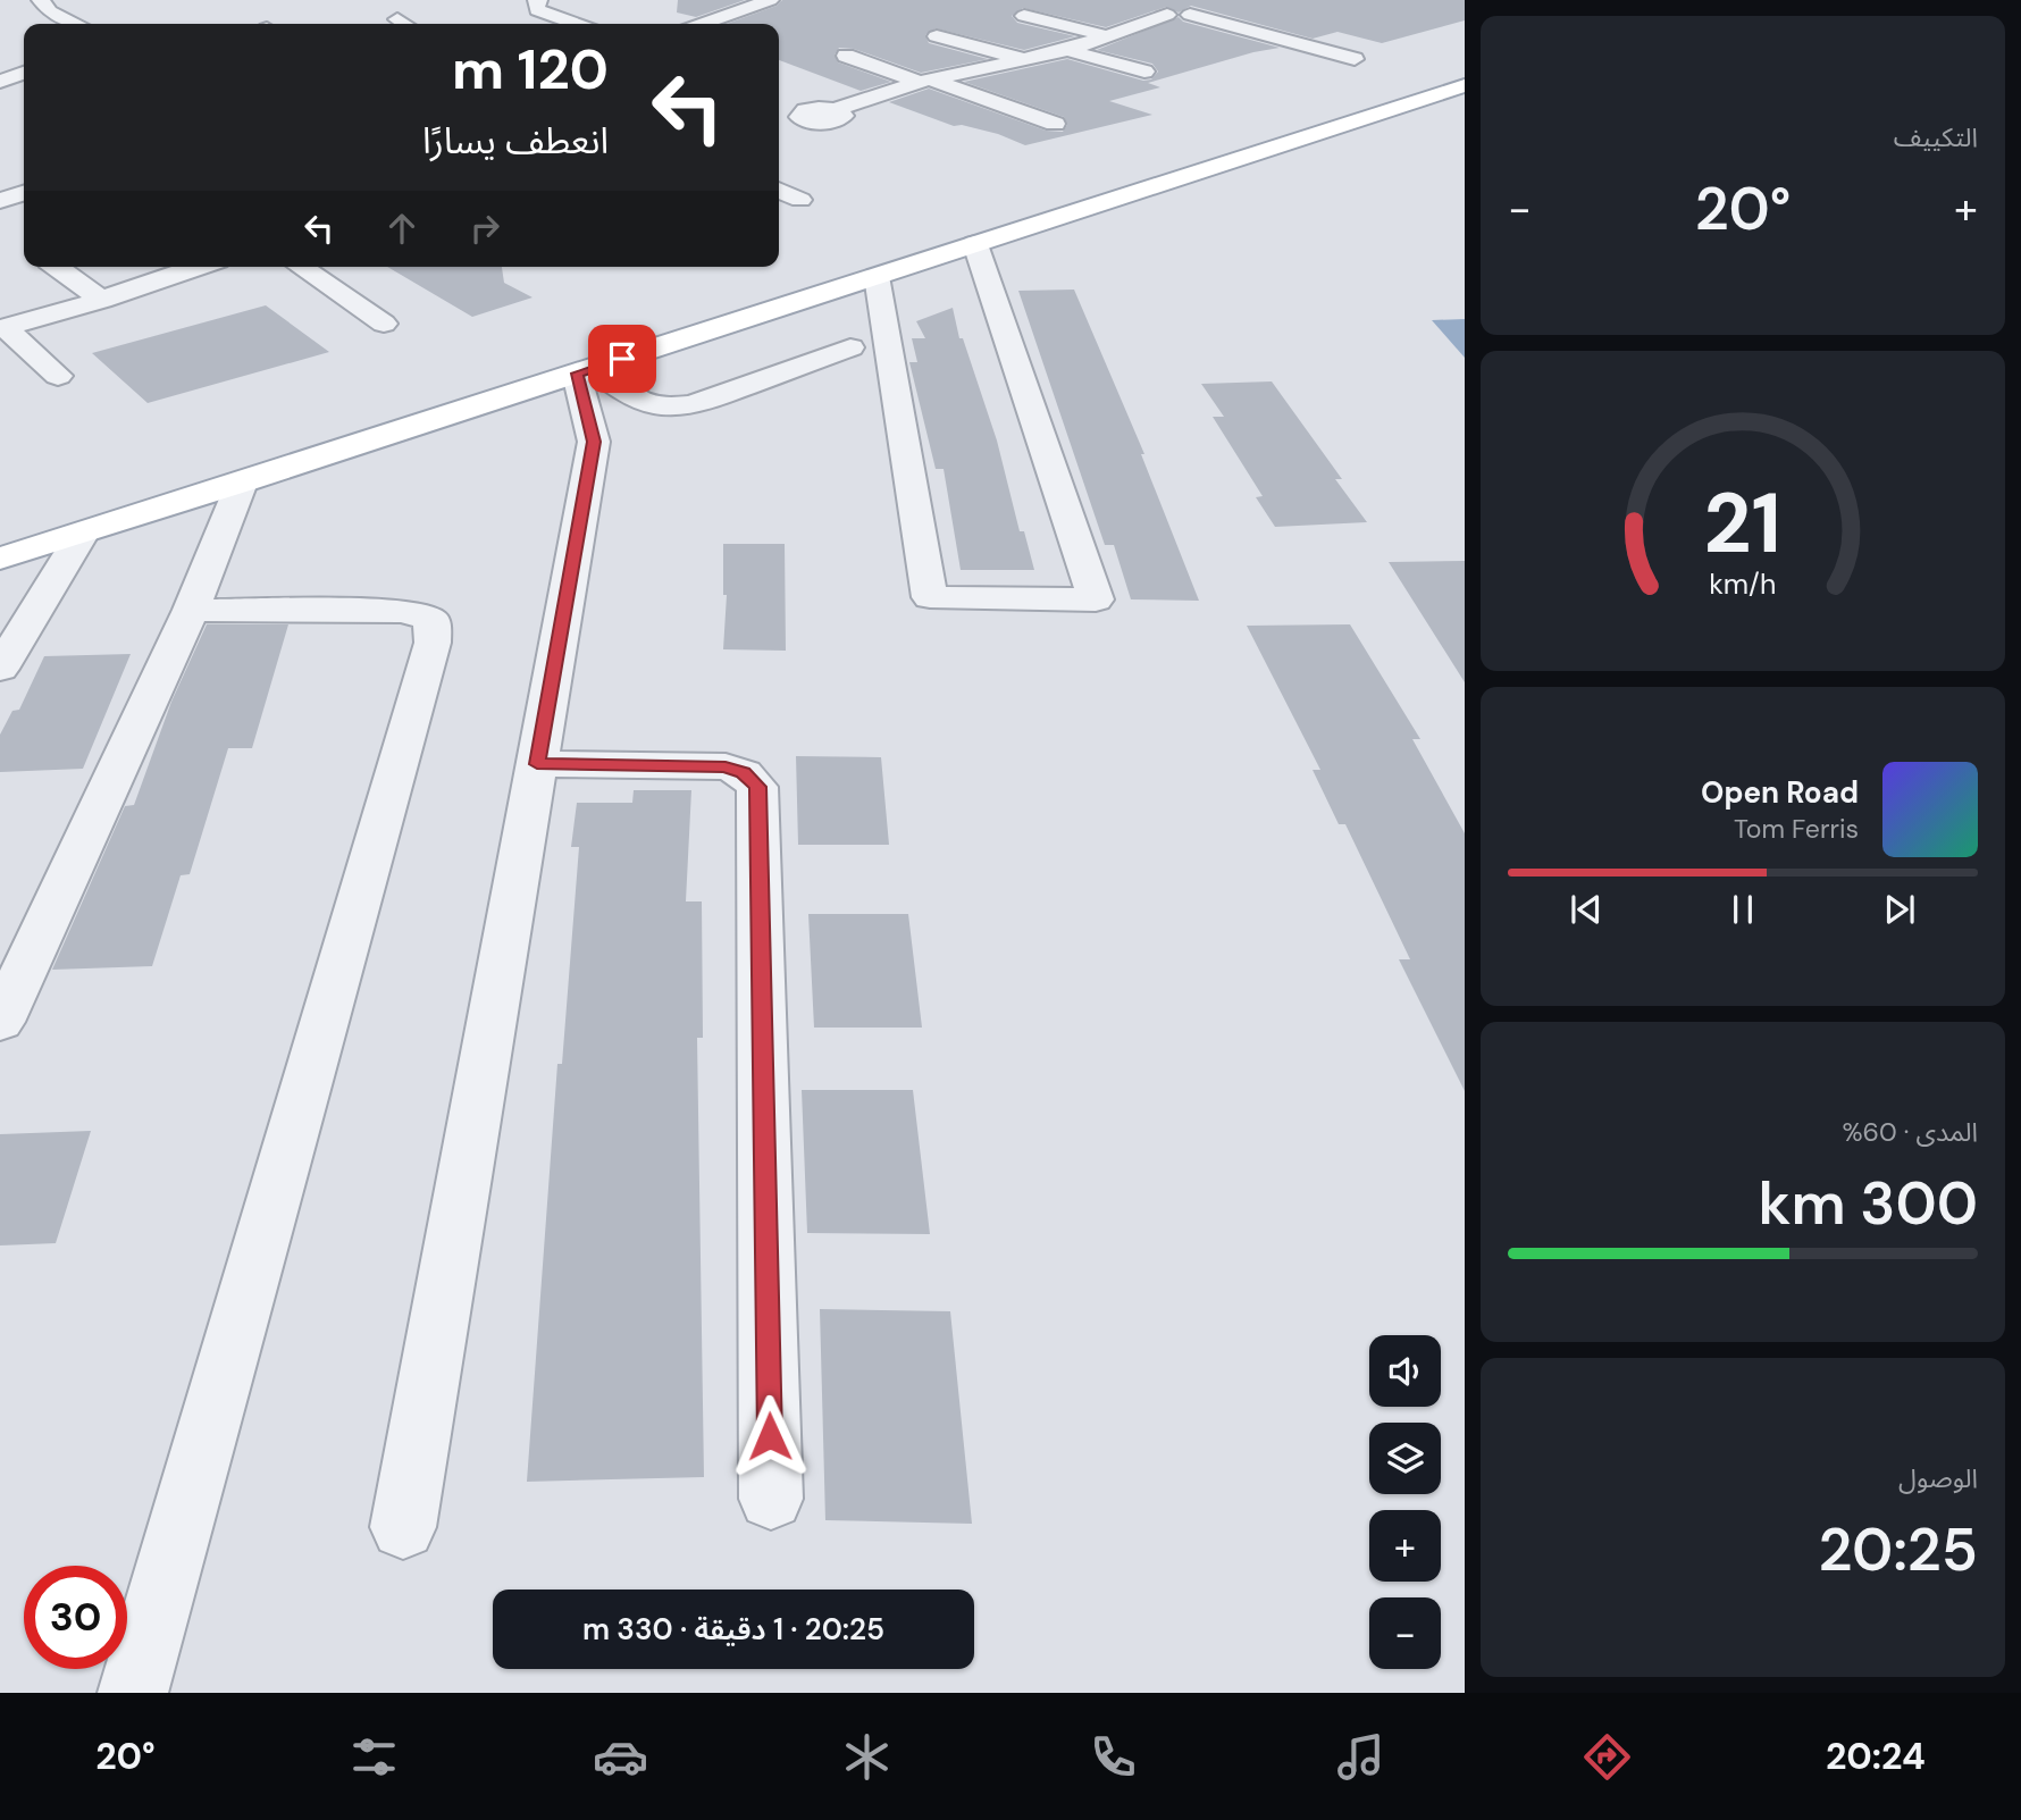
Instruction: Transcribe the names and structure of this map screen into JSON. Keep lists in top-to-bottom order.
{
  "page": {
    "tile": [
      "التكييف",
      ["المدى · 60%", "300 km"],
      ["الوصول", "20:25"]
    ],
    "turn": ["120 m", "انعطف يسارًا"],
    "heat": ["−", "20°", "+"],
    "song": ["Open Road", "Tom Ferris"],
    "map_buttons": ["+", "−"],
    "limit": "30",
    "trip": "20:25 · 1 دقيقة · 330 m",
    "tabs": ["20:24", "20°"],
    "gauge": ["21", "km/h"]
  }
}
